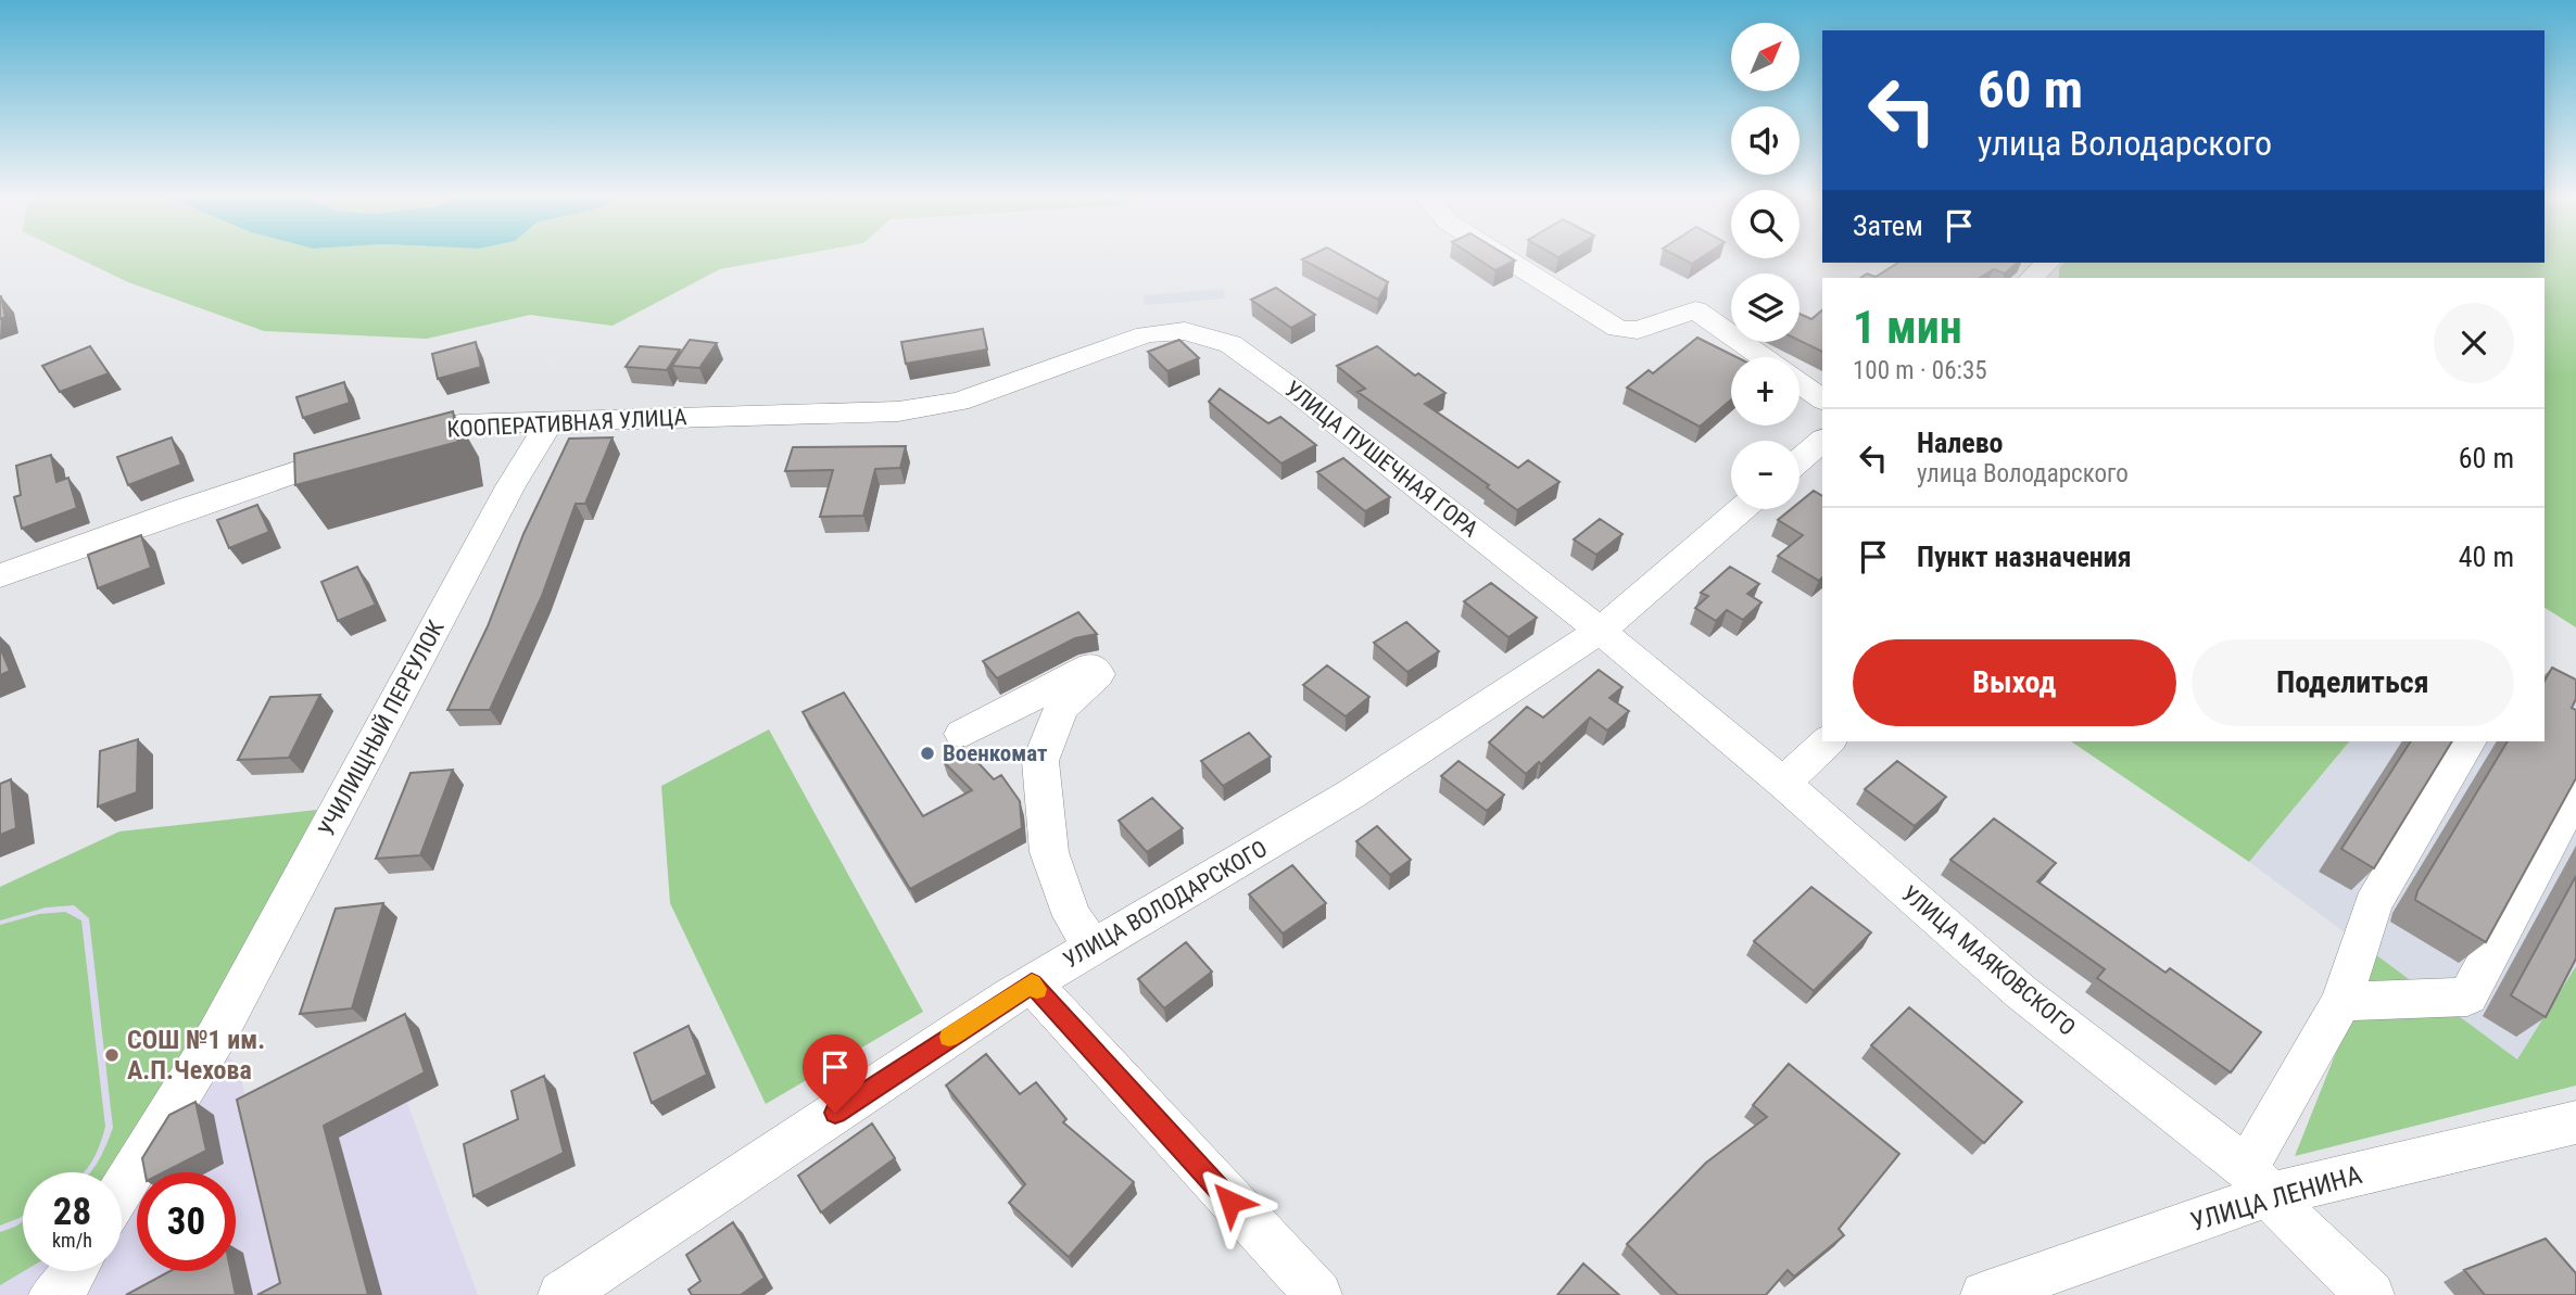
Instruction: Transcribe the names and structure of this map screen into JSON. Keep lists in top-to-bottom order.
{
  "streets": {
    "street": [
      "КООПЕРАТИВНАЯ УЛИЦА",
      "УЛИЦА ПУШЕЧНАЯ ГОРА",
      "УЧИЛИЩНЫЙ ПЕРЕУЛОК",
      "УЛИЦА ВОЛОДАРСКОГО",
      "УЛИЦА МАЯКОВСКОГО",
      "УЛИЦА ЛЕНИНА"
    ]
  },
  "crossings": [
    ["КООПЕРАТИВНАЯ УЛИЦА", "УЛИЦА ПУШЕЧНАЯ ГОРА"],
    ["КООПЕРАТИВНАЯ УЛИЦА", "УЧИЛИЩНЫЙ ПЕРЕУЛОК"],
    ["УЛИЦА ПУШЕЧНАЯ ГОРА", "УЛИЦА ВОЛОДАРСКОГО"],
    ["УЛИЦА ПУШЕЧНАЯ ГОРА", "УЛИЦА МАЯКОВСКОГО"],
    ["УЛИЦА ВОЛОДАРСКОГО", "УЛИЦА МАЯКОВСКОГО"],
    ["УЛИЦА МАЯКОВСКОГО", "УЛИЦА ЛЕНИНА"]
  ],
  "places": ["Военкомат", "СОШ №1 им. А.П.Чехова"],
  "north": "top right",
  "page": {
    "map_buttons": ["+", "−"],
    "turn": ["60 m", "улица Володарского"],
    "then": "Затем",
    "heading": ["1 мин", "100 m · 06:35"],
    "list": [
      {
        "name": "Налево",
        "note": "улица Володарского",
        "value": "60 m"
      },
      {
        "name": "Пункт назначения",
        "value": "40 m"
      }
    ],
    "buttons": ["Выход", "Поделиться"],
    "speed": "28 km/h",
    "limit": "30"
  }
}
